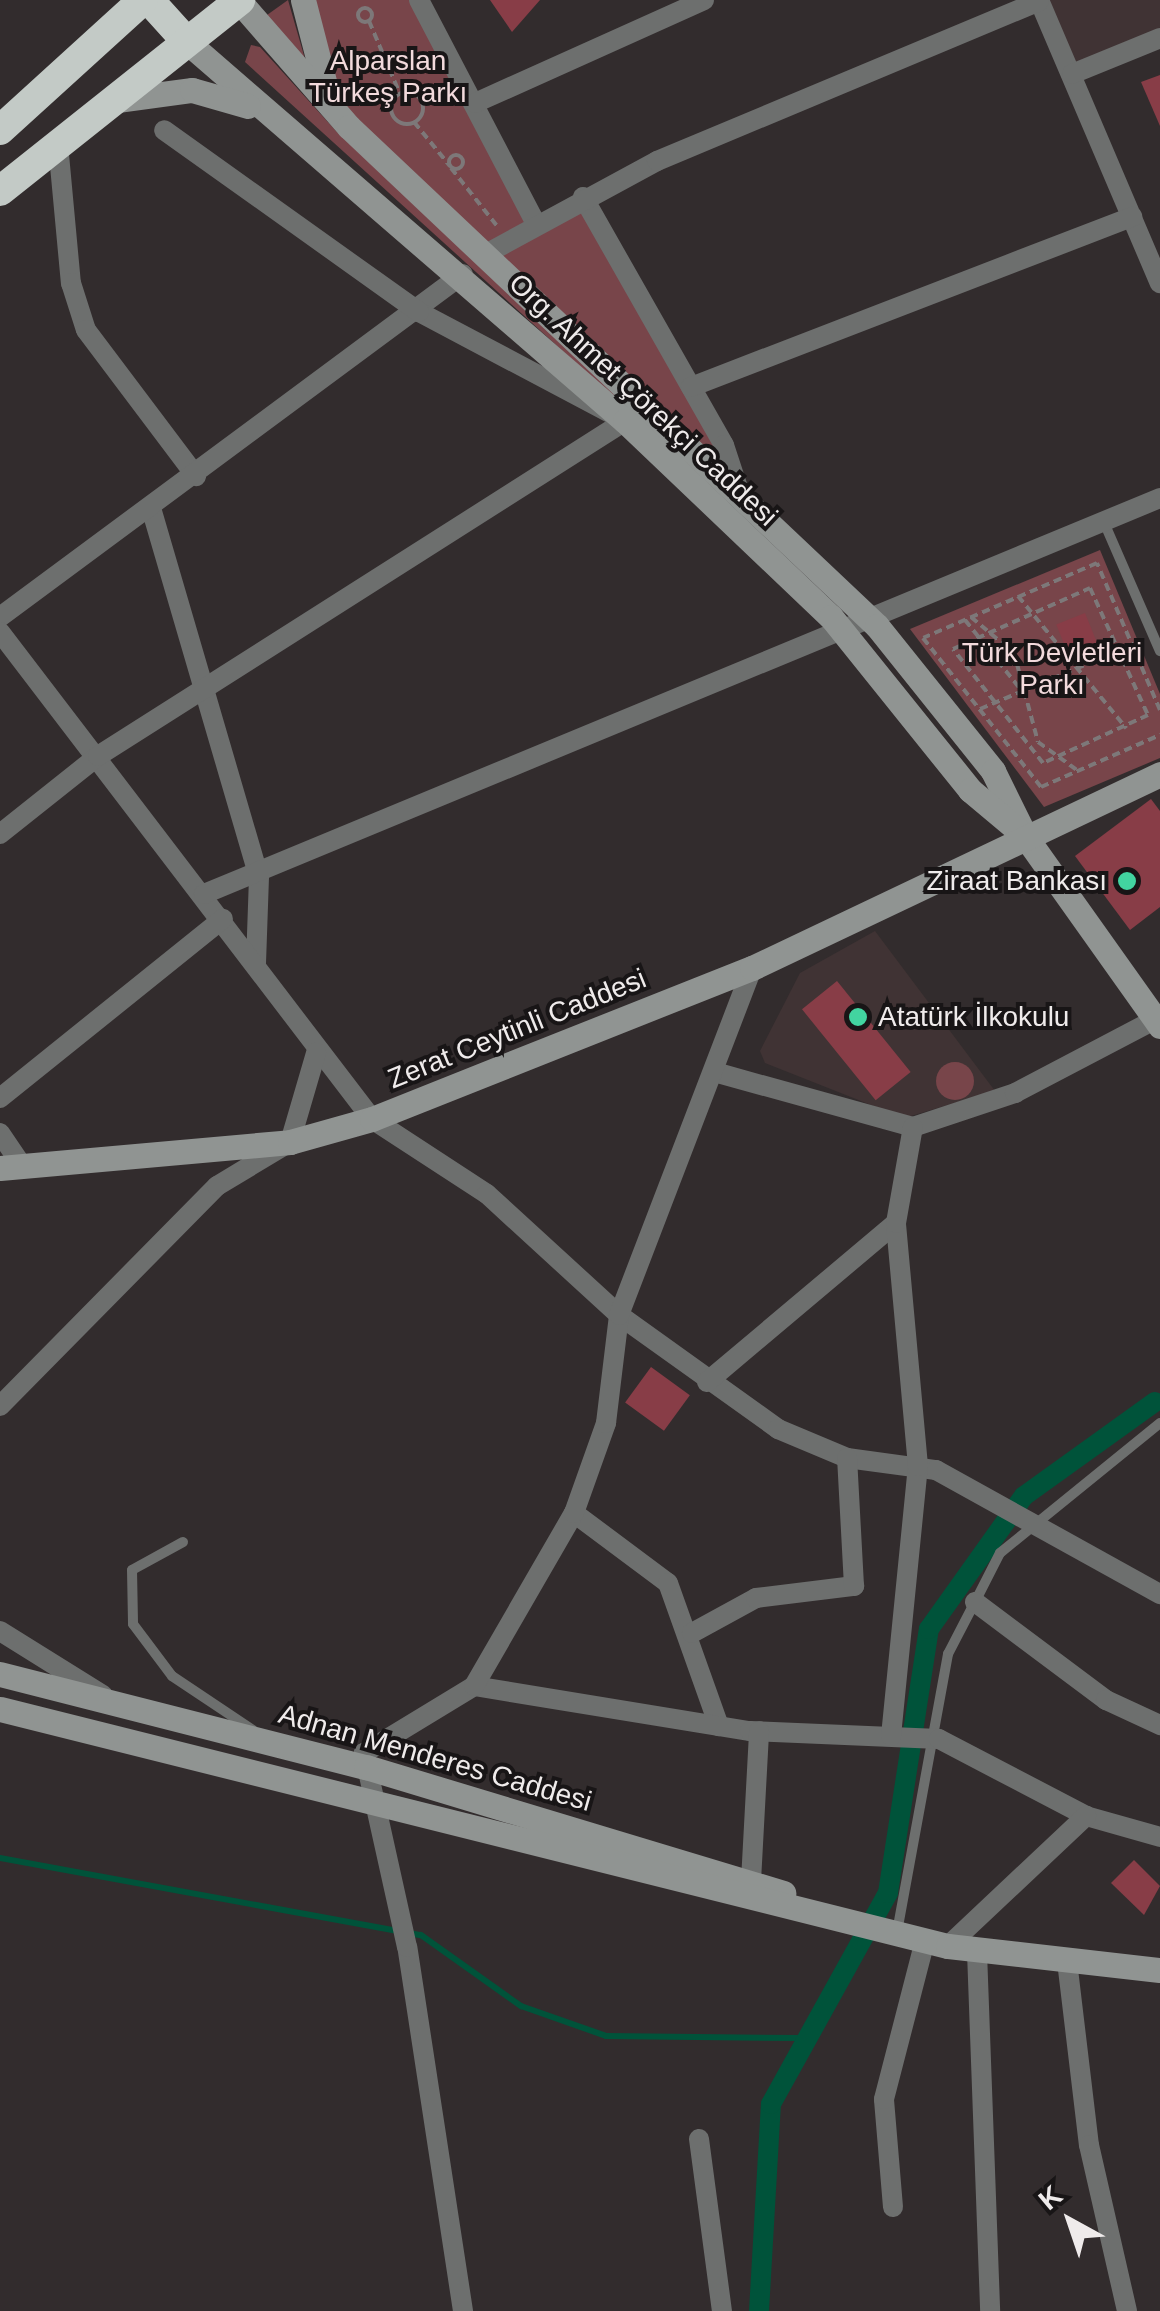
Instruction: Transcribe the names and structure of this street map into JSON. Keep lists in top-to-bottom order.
{
  "streets": {
    "main road": ["Org. Ahmet Çörekçi Caddesi", "Zerat Ceytinli Caddesi", "Adnan Menderes Caddesi"]
  },
  "crossings": [
    ["Org. Ahmet Çörekçi Caddesi", "Zerat Ceytinli Caddesi"]
  ],
  "parks": ["Alparslan Türkeş Parkı", "Türk Devletleri Parkı"],
  "places": ["Ziraat Bankası", "Atatürk İlkokulu"],
  "north": "top left"
}
